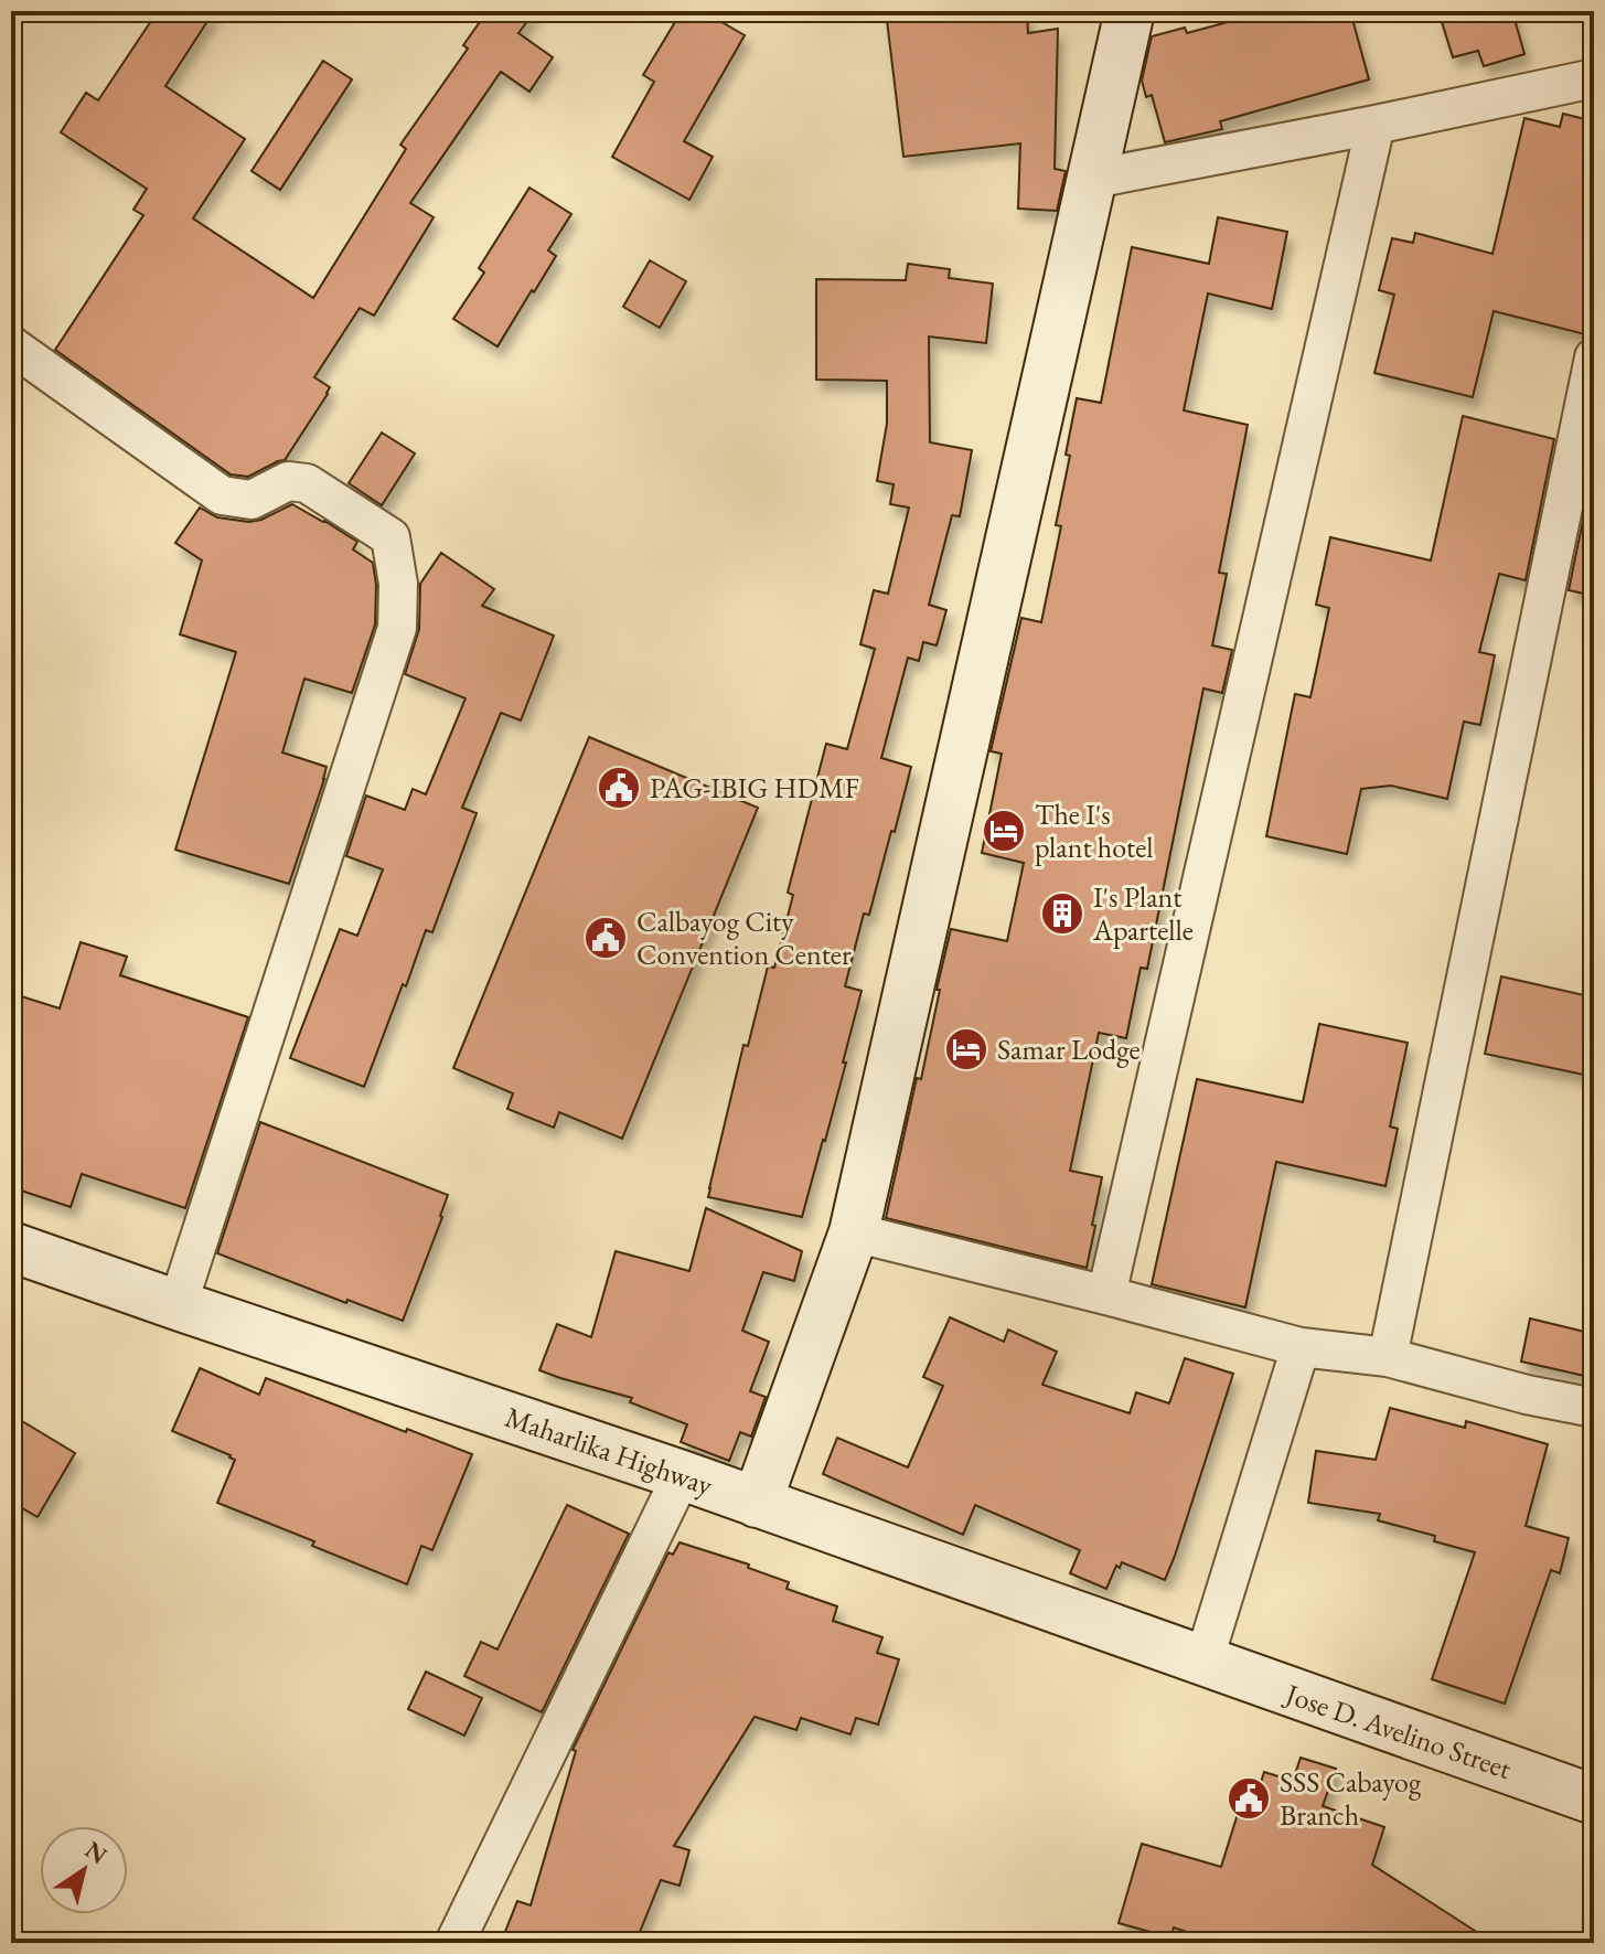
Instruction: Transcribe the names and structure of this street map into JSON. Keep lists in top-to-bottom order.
{
  "streets": {
    "main road": ["Maharlika Highway", "Jose D. Avelino Street"]
  },
  "crossings": [
    ["Maharlika Highway", "Jose D. Avelino Street"]
  ],
  "places": {
    "public building": ["PAG-IBIG HDMF", "Calbayog City Convention Center", "SSS Cabayog Branch"],
    "hotel": ["The I's plant hotel", "Samar Lodge"],
    "building": ["I's Plant Apartelle"]
  },
  "north": "top right"
}
